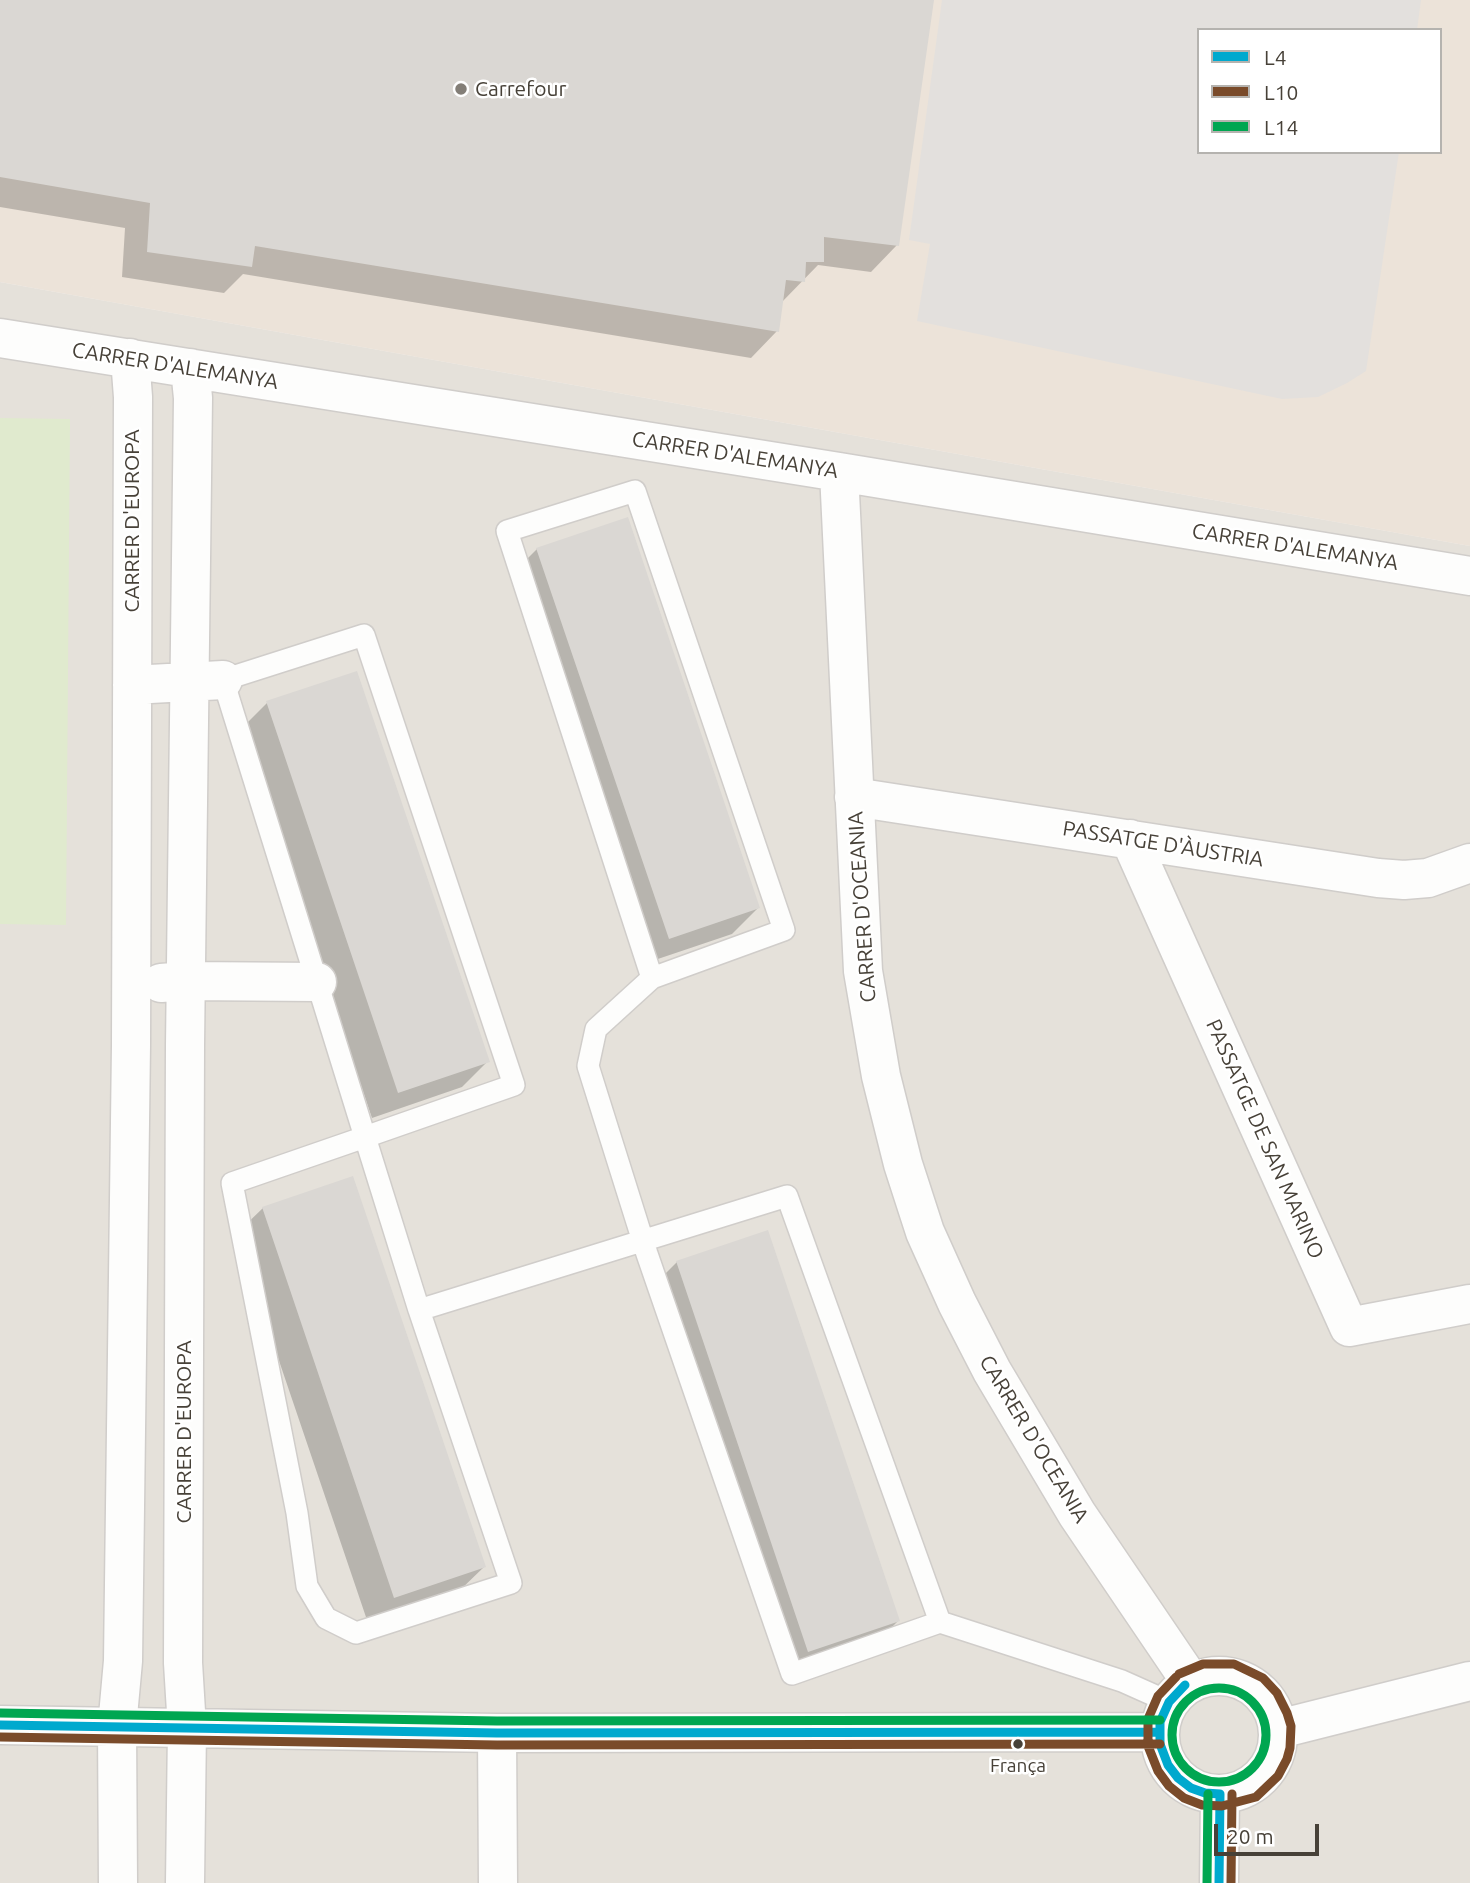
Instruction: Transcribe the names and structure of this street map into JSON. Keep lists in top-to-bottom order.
{
  "streets": {
    "street": [
      "CARRER D'ALEMANYA",
      "CARRER D'EUROPA",
      "PASSATGE D'ÀUSTRIA",
      "CARRER D'OCEANIA",
      "PASSATGE DE SAN MARINO"
    ]
  },
  "crossings": [
    ["CARRER D'ALEMANYA", "CARRER D'EUROPA"],
    ["CARRER D'ALEMANYA", "CARRER D'OCEANIA"],
    ["PASSATGE D'ÀUSTRIA", "CARRER D'OCEANIA"],
    ["PASSATGE D'ÀUSTRIA", "PASSATGE DE SAN MARINO"]
  ],
  "places": ["Carrefour", "França"],
  "lines": ["transit line L10", "transit line L4", "transit line L14"],
  "legend": ["L4", "L10", "L14"],
  "scale_bar": "20 m"
}
